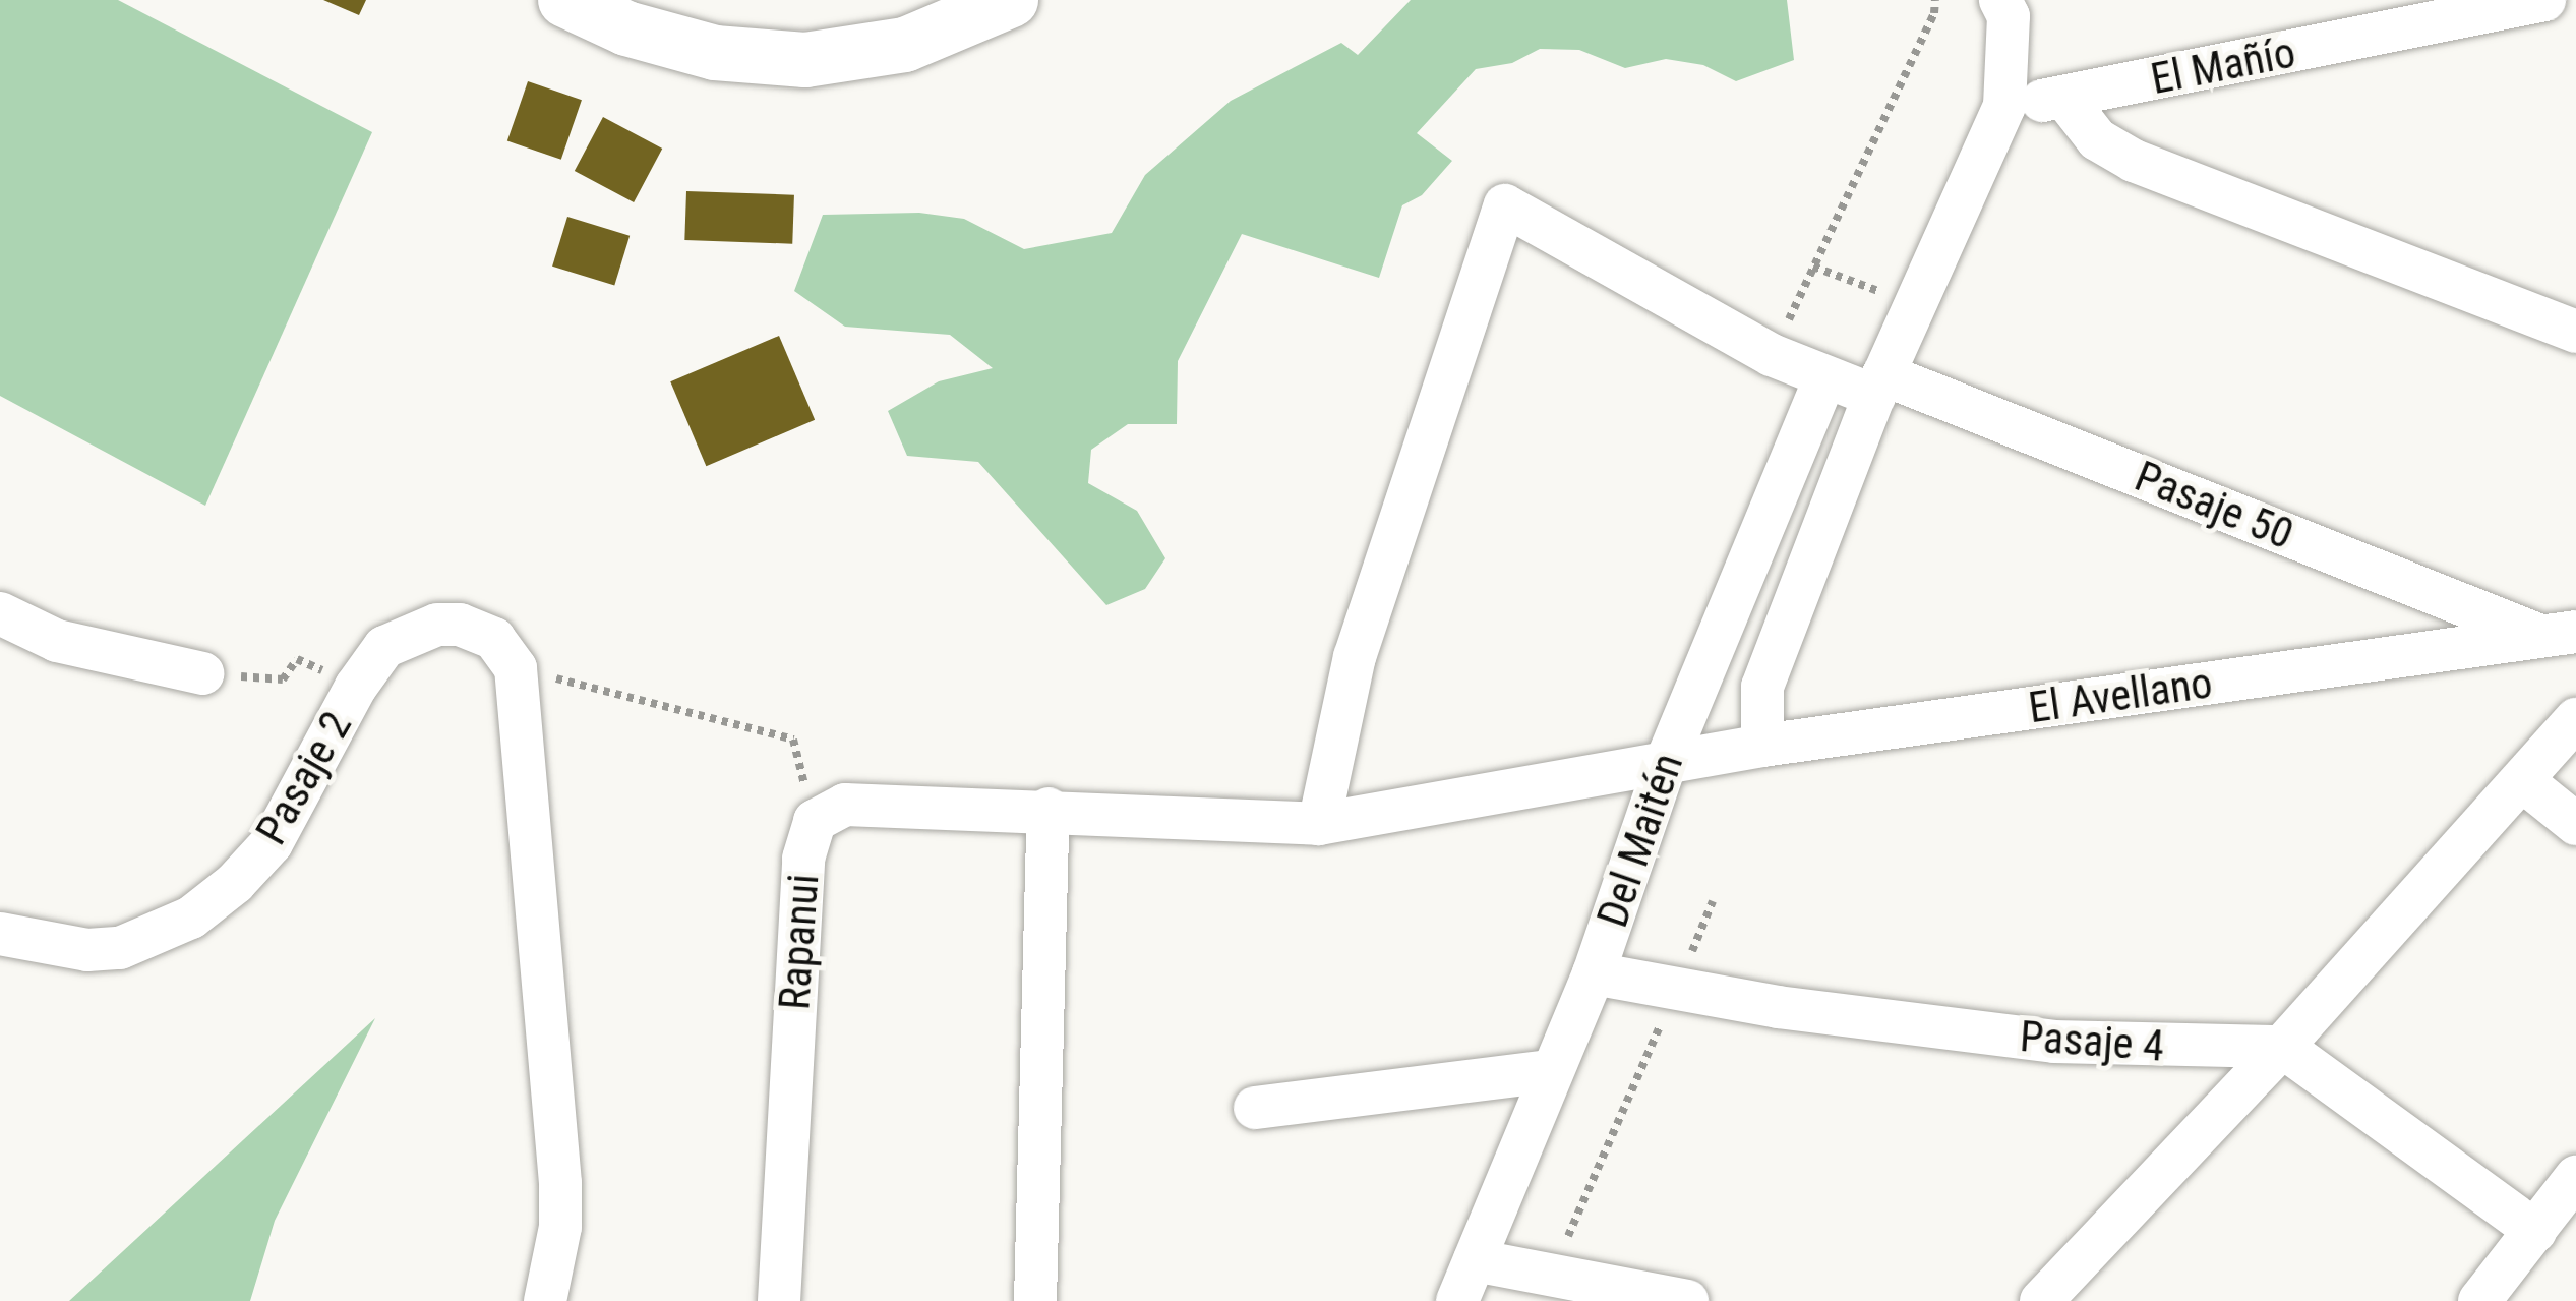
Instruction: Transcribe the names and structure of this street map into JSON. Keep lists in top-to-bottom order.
{
  "streets": {
    "street": [
      "El Mañío",
      "Pasaje 50",
      "El Avellano",
      "Pasaje 2",
      "Del Maitén",
      "Rapanui",
      "Pasaje 4"
    ]
  },
  "crossings": [
    ["Pasaje 50", "El Avellano"],
    ["Pasaje 50", "Del Maitén"],
    ["Pasaje 50", "Rapanui"],
    ["El Avellano", "Del Maitén"],
    ["El Avellano", "Rapanui"],
    ["Del Maitén", "Pasaje 4"]
  ]
}
